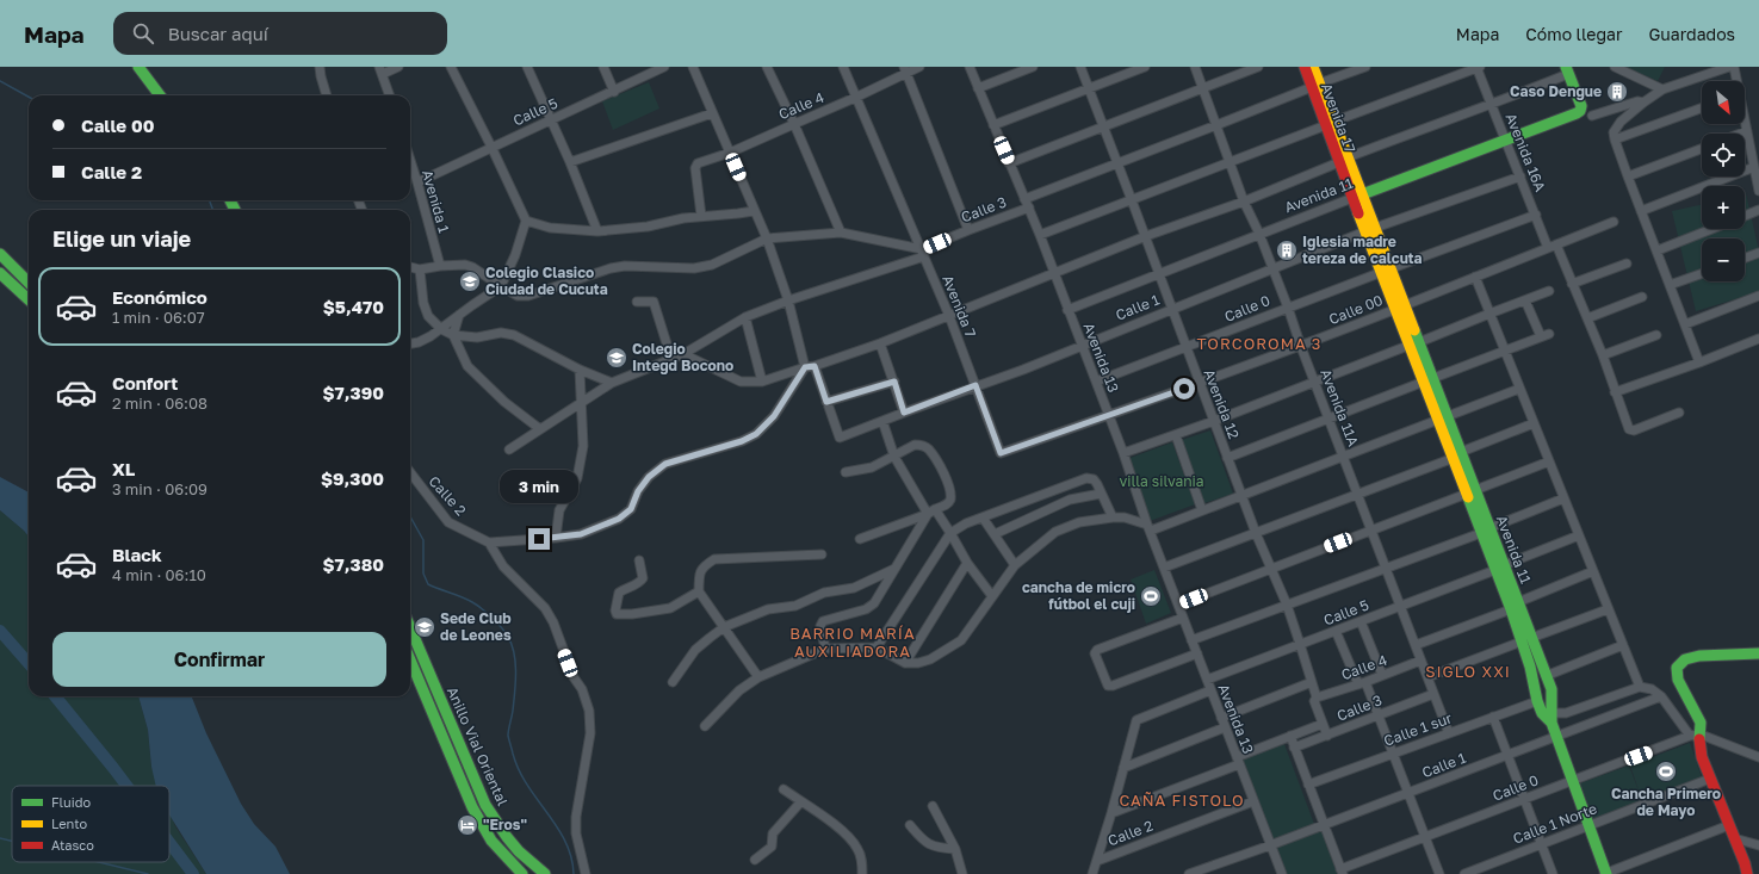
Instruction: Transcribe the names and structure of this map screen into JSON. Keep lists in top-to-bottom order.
{
  "streets": {
    "main road": ["Avenida 17", "Avenida 11", "Anillo Vial Oriental"],
    "street": [
      "Calle 4",
      "Calle 5",
      "Avenida 16A",
      "Avenida 1",
      "Calle 3",
      "Avenida 7",
      "Calle 1",
      "Calle 0",
      "Calle 00",
      "Avenida 13",
      "Avenida 12",
      "Avenida 11A",
      "Calle 2",
      "Calle 1 sur",
      "Calle 1 Norte"
    ]
  },
  "crossings": [
    ["Calle 4", "Avenida 7"],
    ["Calle 4", "Avenida 12"],
    ["Calle 4", "Avenida 11A"],
    ["Calle 5", "Avenida 11"],
    ["Calle 5", "Avenida 1"],
    ["Calle 5", "Avenida 13"],
    ["Calle 5", "Avenida 12"],
    ["Calle 5", "Avenida 11A"],
    ["Avenida 17", "Avenida 11"],
    ["Avenida 17", "Calle 1"],
    ["Avenida 16A", "Avenida 11"],
    ["Avenida 16A", "Calle 1"],
    ["Avenida 16A", "Calle 0"],
    ["Avenida 16A", "Calle 00"],
    ["Avenida 11", "Calle 1"],
    ["Avenida 11", "Calle 0"],
    ["Avenida 11", "Calle 00"],
    ["Avenida 11", "Avenida 13"],
    ["Avenida 11", "Avenida 12"],
    ["Avenida 11", "Avenida 11A"],
    ["Avenida 11", "Calle 1 sur"],
    ["Avenida 11", "Calle 1 Norte"],
    ["Calle 3", "Avenida 7"],
    ["Calle 3", "Avenida 13"],
    ["Calle 3", "Avenida 12"],
    ["Calle 3", "Avenida 11A"],
    ["Avenida 7", "Calle 1"],
    ["Avenida 7", "Calle 00"],
    ["Calle 1", "Avenida 13"],
    ["Calle 1", "Avenida 12"],
    ["Calle 1", "Avenida 11A"],
    ["Calle 0", "Avenida 13"],
    ["Calle 0", "Avenida 12"],
    ["Calle 0", "Avenida 11A"],
    ["Calle 00", "Avenida 13"],
    ["Calle 00", "Avenida 12"],
    ["Calle 00", "Avenida 11A"],
    ["Avenida 13", "Calle 2"],
    ["Avenida 11A", "Calle 1 sur"]
  ],
  "districts": [
    "TORCOROMA 3",
    "BARRIO MARÍA AUXILIADORA",
    "SIGLO XXI",
    "CAÑA FISTOLO"
  ],
  "parks": ["villa silvania"],
  "places": {
    "building": ["Caso Dengue", "Iglesia madre tereza de calcuta"],
    "school or university": ["Colegio Clasico Ciudad de Cucuta", "Colegio Integd Bocono", "Sede Club de Leones"],
    "sports": ["cancha de micro fútbol el cuji", "Cancha Primero de Mayo"],
    "hotel": ["\"Eros\""]
  },
  "legend": ["Fluido", "Lento", "Atasco"],
  "north": "bottom right",
  "page": {
    "header": "Mapa",
    "search": "Buscar aquí",
    "nav": ["Mapa", "Cómo llegar", "Guardados"],
    "map_buttons": ["+", "−"],
    "banner": ["Calle 00", "Calle 2"],
    "heading": "Elige un viaje",
    "list": [
      {
        "name": "Económico",
        "note": "1 min · 06:07",
        "value": "$5,470"
      },
      {
        "name": "Confort",
        "note": "2 min · 06:08",
        "value": "$7,390"
      },
      {
        "name": "XL",
        "note": "3 min · 06:09",
        "value": "$9,300"
      },
      {
        "name": "Black",
        "note": "4 min · 06:10",
        "value": "$7,380"
      }
    ],
    "bubble": "3 min",
    "buttons": "Confirmar"
  }
}
